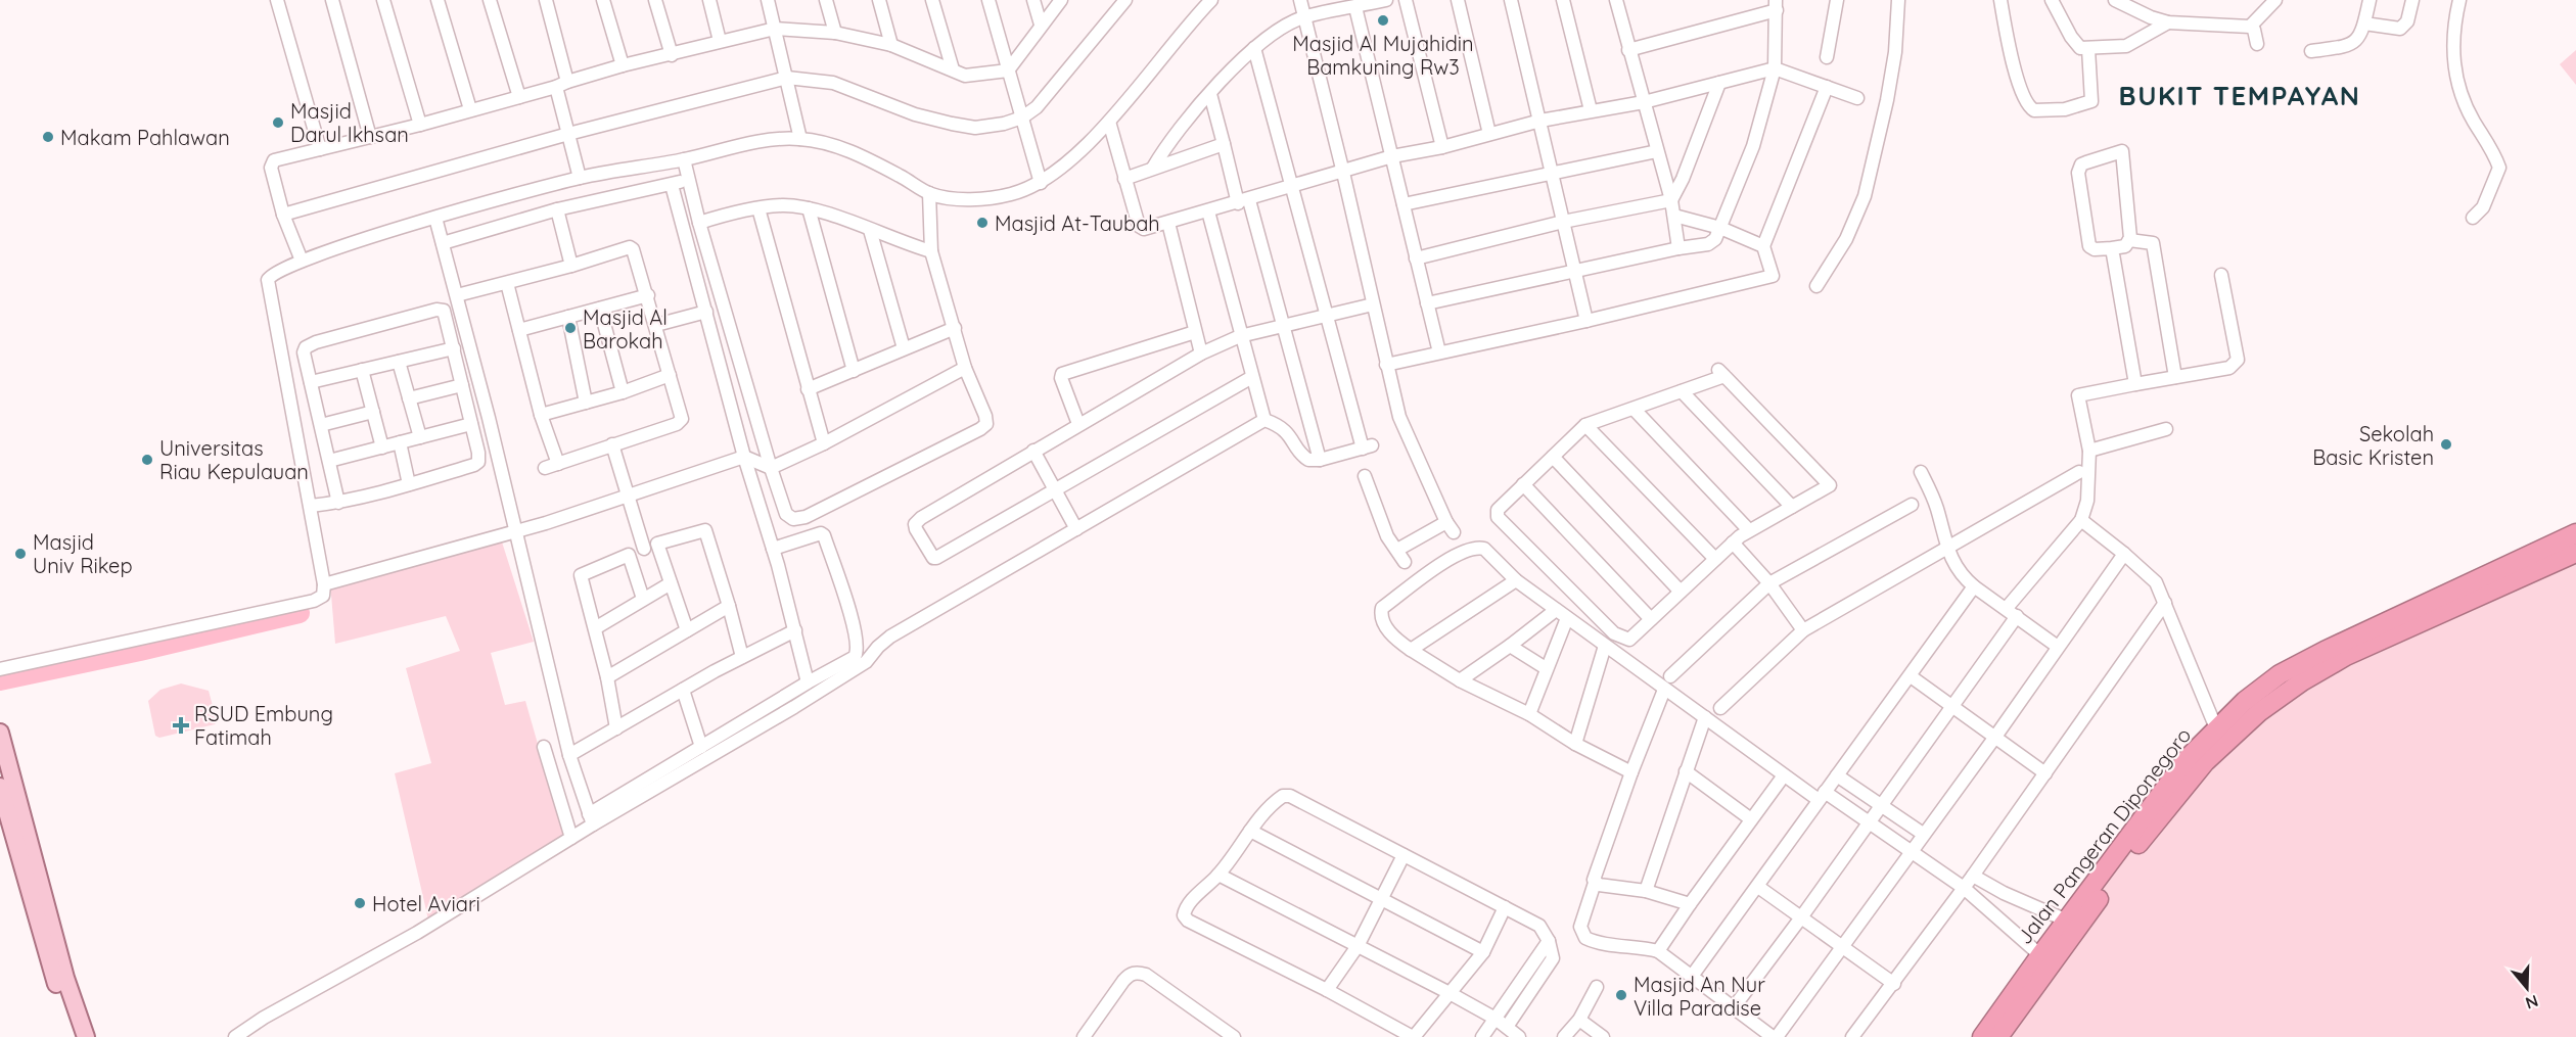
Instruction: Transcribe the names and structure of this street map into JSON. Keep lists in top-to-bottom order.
{
  "streets": {
    "highway": ["Jalan Pangeran Diponegoro"]
  },
  "districts": ["BUKIT TEMPAYAN"],
  "places": {
    "other": [
      "Masjid Al Mujahidin Bamkuning Rw3",
      "Masjid Darul Ikhsan",
      "Makam Pahlawan",
      "Masjid At-Taubah",
      "Masjid Al Barokah",
      "Sekolah Basic Kristen",
      "Universitas Riau Kepulauan",
      "Masjid Univ Rikep",
      "Hotel Aviari",
      "Masjid An Nur Villa Paradise"
    ],
    "health": ["RSUD Embung Fatimah"]
  },
  "north": "bottom"
}
